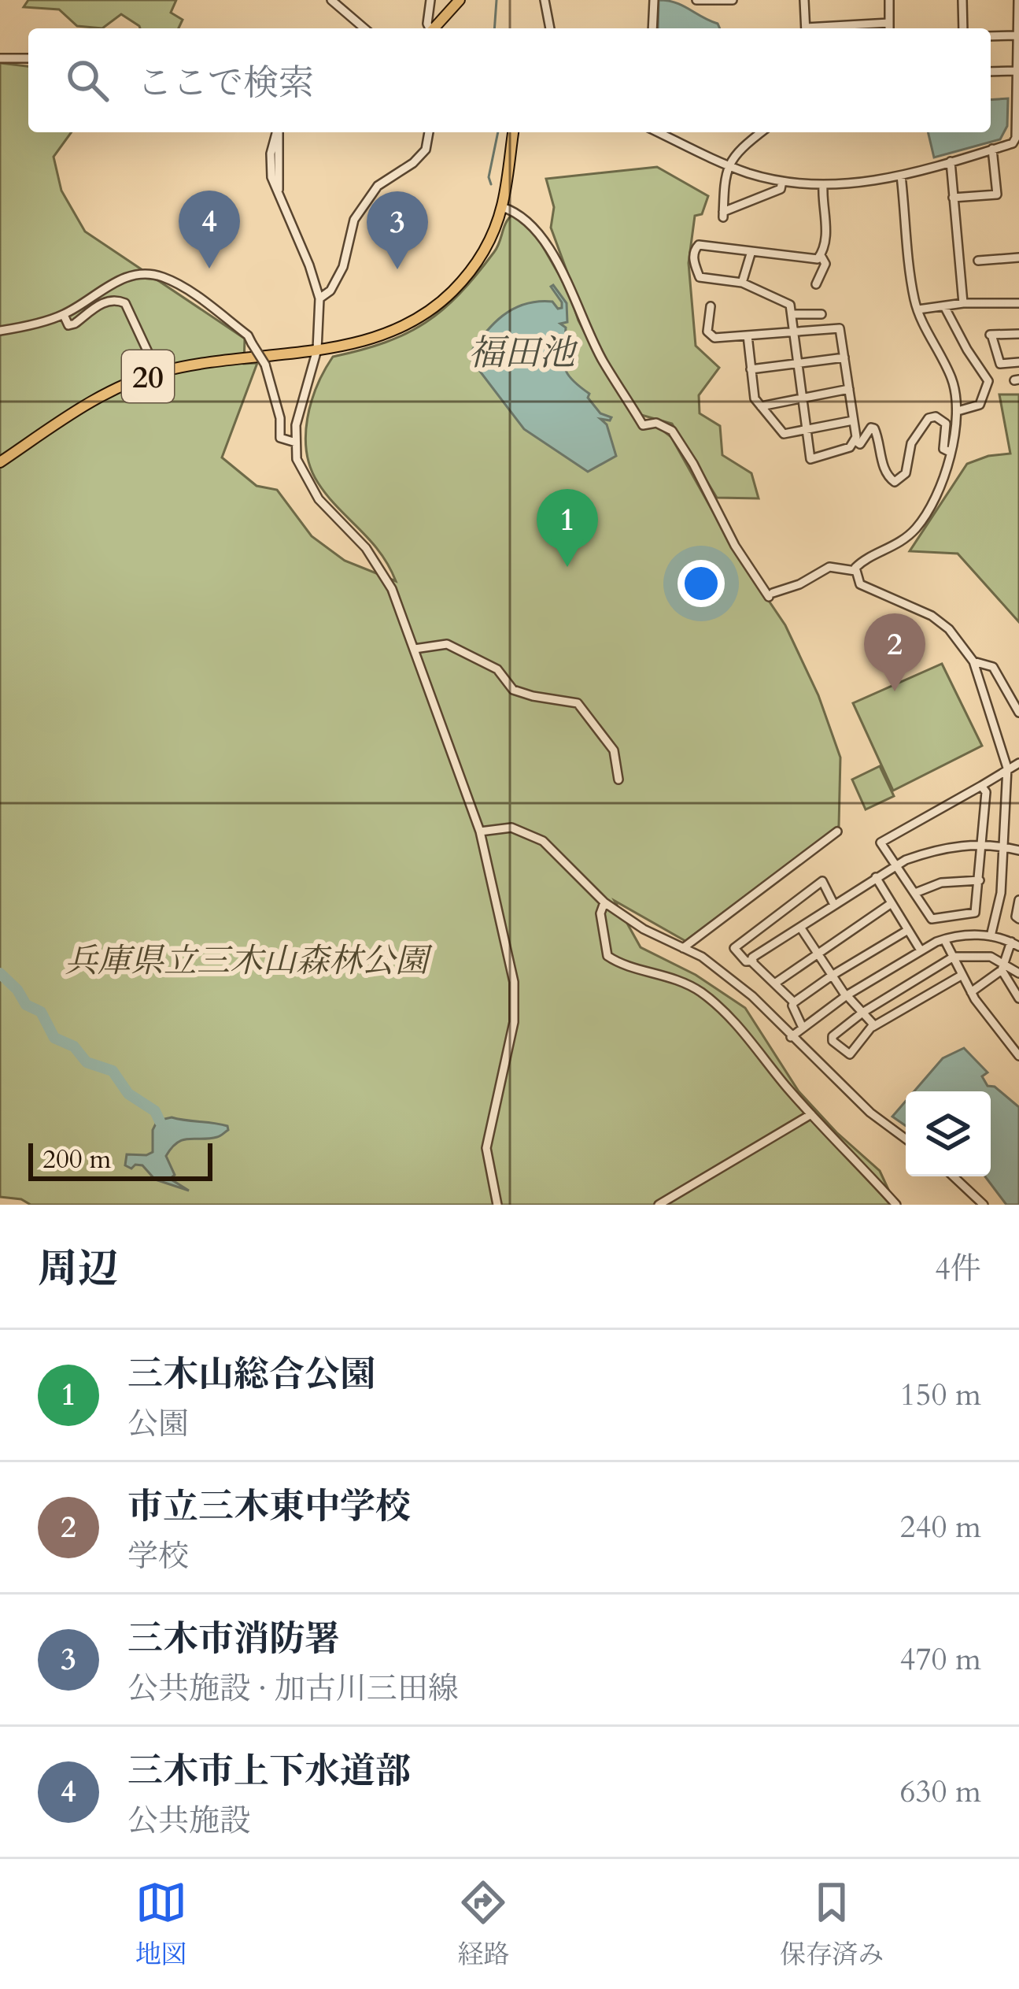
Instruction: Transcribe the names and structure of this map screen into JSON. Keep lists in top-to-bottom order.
{
  "streets": {
    "main road": ["20"]
  },
  "water": ["福田池"],
  "parks": ["兵庫県立三木山森林公園"],
  "scale_bar": "200 m",
  "page": {
    "search": "ここで検索",
    "pins": [
      "4",
      "3",
      "1",
      "2"
    ],
    "scale": "200 m",
    "heading": ["周辺", "4件"],
    "list": [
      {
        "mark": "1",
        "name": "三木山総合公園",
        "note": "公園",
        "value": "150 m"
      },
      {
        "mark": "2",
        "name": "市立三木東中学校",
        "note": "学校",
        "value": "240 m"
      },
      {
        "mark": "3",
        "name": "三木市消防署",
        "note": "公共施設 · 加古川三田線",
        "value": "470 m"
      },
      {
        "mark": "4",
        "name": "三木市上下水道部",
        "note": "公共施設",
        "value": "630 m"
      }
    ],
    "nav": ["地図", "経路", "保存済み"]
  }
}
